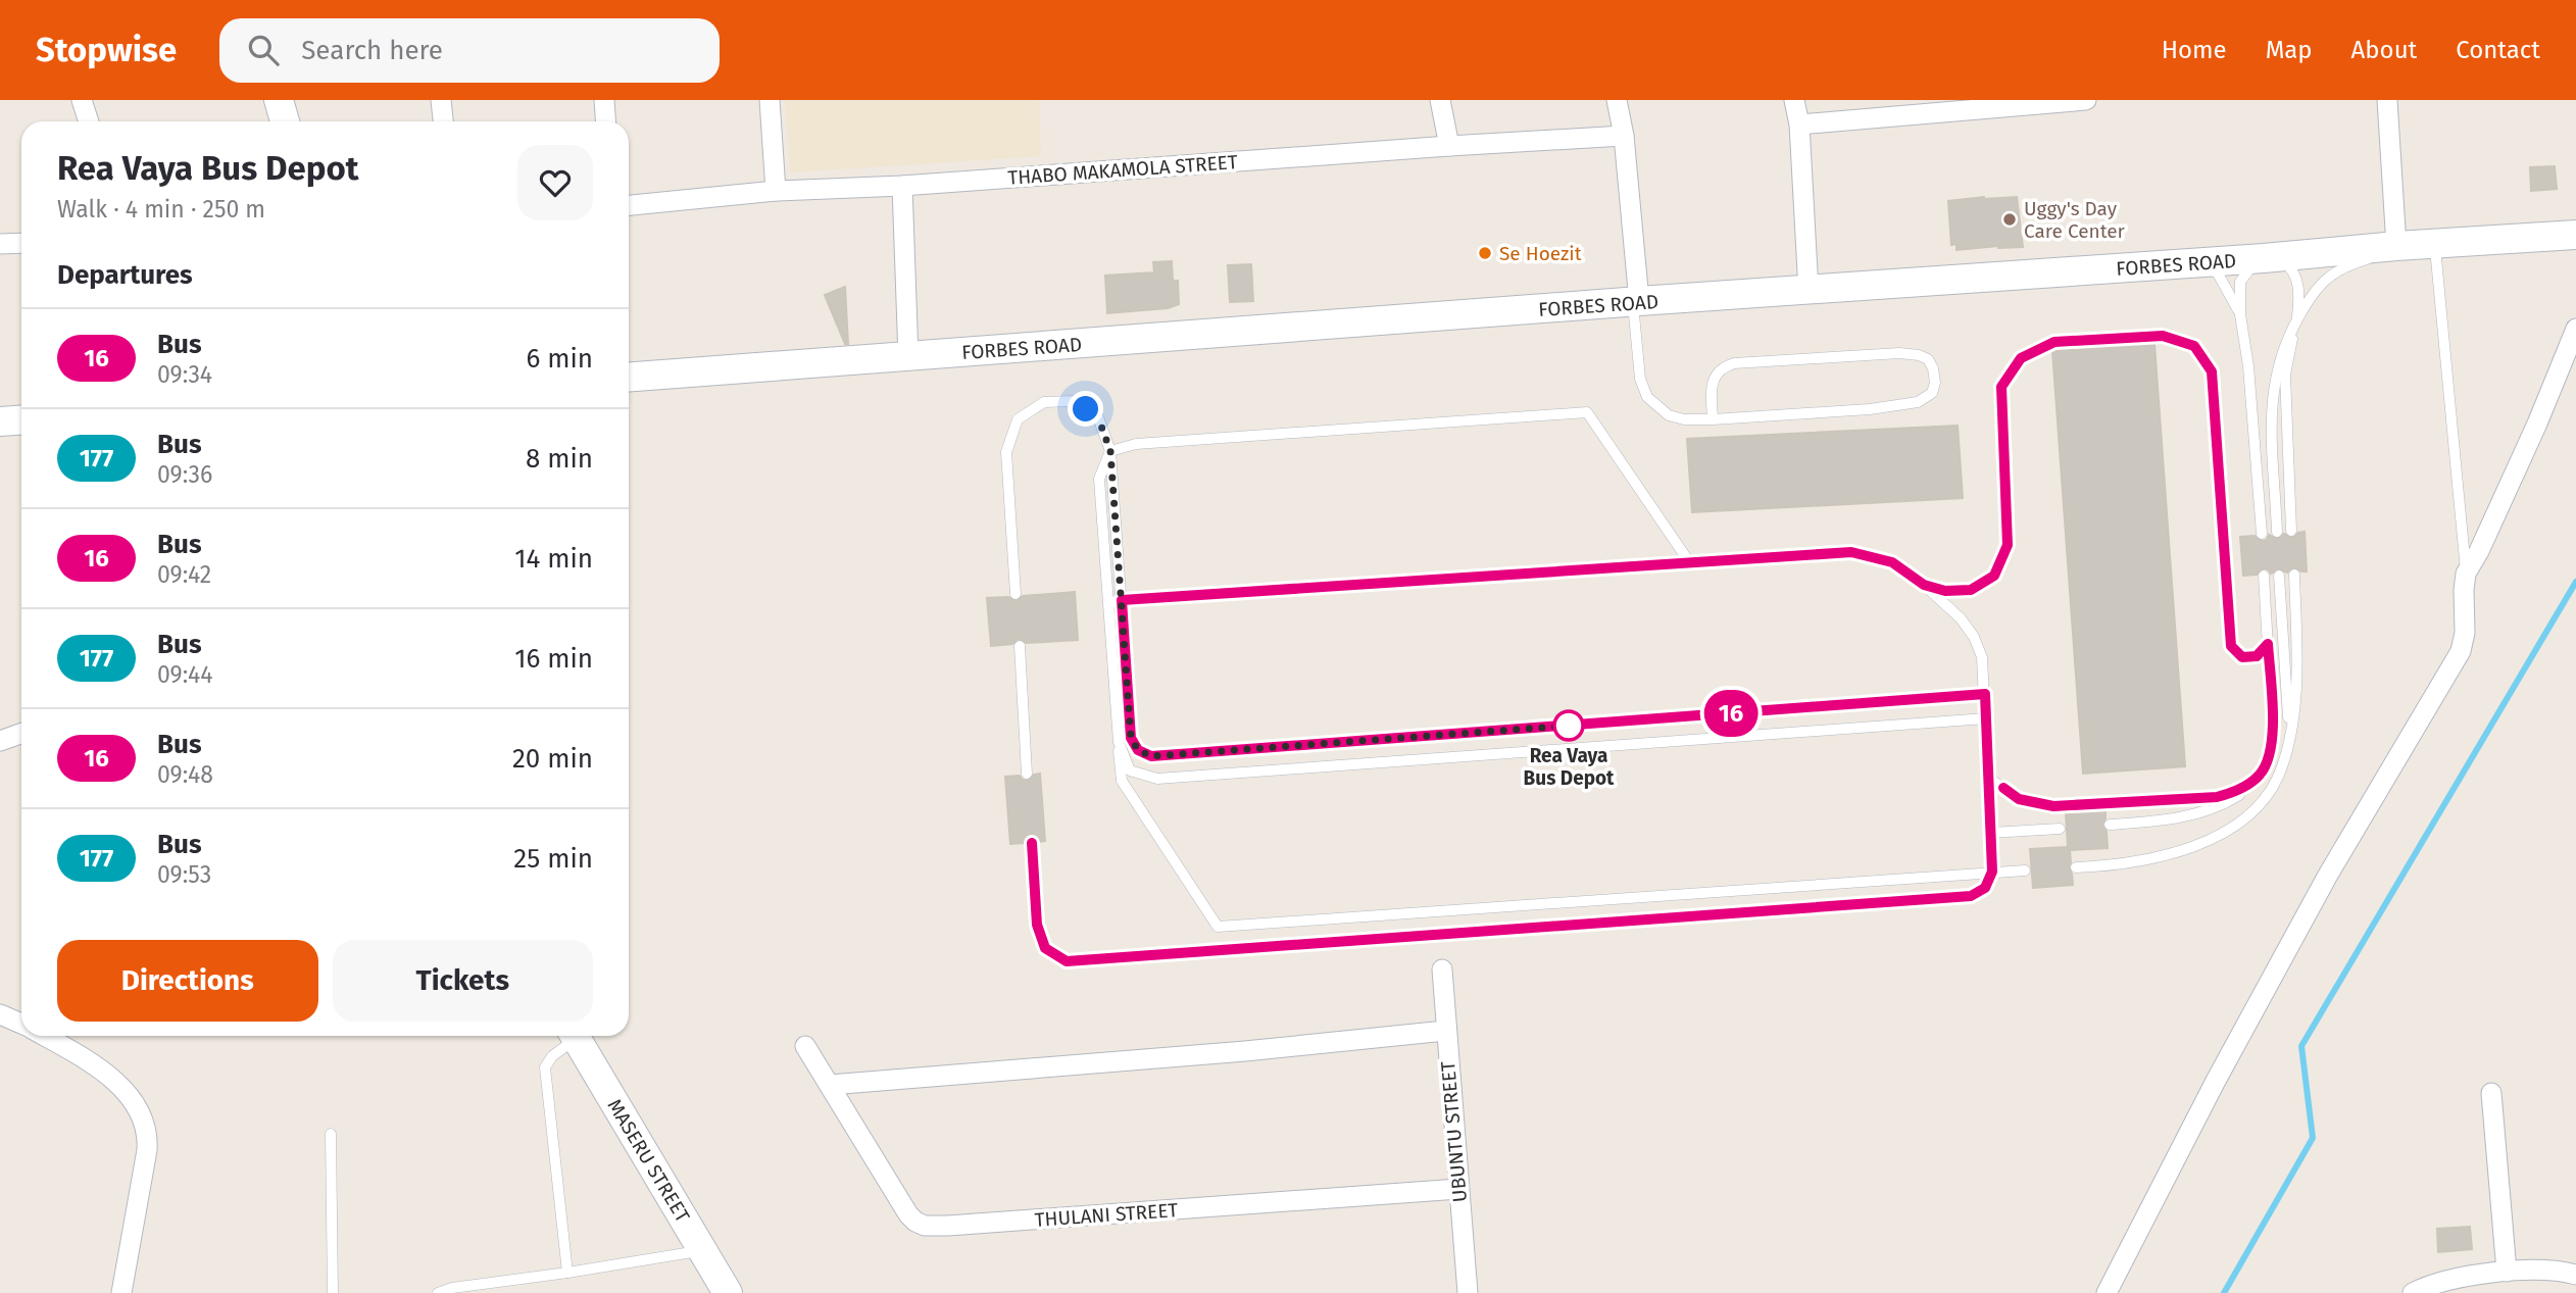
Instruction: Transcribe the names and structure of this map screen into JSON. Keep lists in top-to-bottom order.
{
  "streets": {
    "street": [
      "THABO MAKAMOLA STREET",
      "FORBES ROAD",
      "UBUNTU STREET",
      "MASERU STREET",
      "THULANI STREET"
    ]
  },
  "crossings": [
    ["UBUNTU STREET", "THULANI STREET"]
  ],
  "places": ["Uggy's Day Care Center", "Se Hoezit", "Rea Vaya Bus Depot"],
  "lines": ["bus line 16"],
  "page": {
    "header": "Stopwise",
    "search": "Search here",
    "nav": [
      "Home",
      "Map",
      "About",
      "Contact"
    ],
    "on_map": "16",
    "heading": [
      ["Rea Vaya Bus Depot", "Walk · 4 min · 250 m"],
      "Departures"
    ],
    "list": [
      {
        "mark": "16",
        "name": "Bus",
        "note": "09:34",
        "value": "6 min"
      },
      {
        "mark": "177",
        "name": "Bus",
        "note": "09:36",
        "value": "8 min"
      },
      {
        "mark": "16",
        "name": "Bus",
        "note": "09:42",
        "value": "14 min"
      },
      {
        "mark": "177",
        "name": "Bus",
        "note": "09:44",
        "value": "16 min"
      },
      {
        "mark": "16",
        "name": "Bus",
        "note": "09:48",
        "value": "20 min"
      },
      {
        "mark": "177",
        "name": "Bus",
        "note": "09:53",
        "value": "25 min"
      }
    ],
    "buttons": ["Directions", "Tickets"]
  }
}
